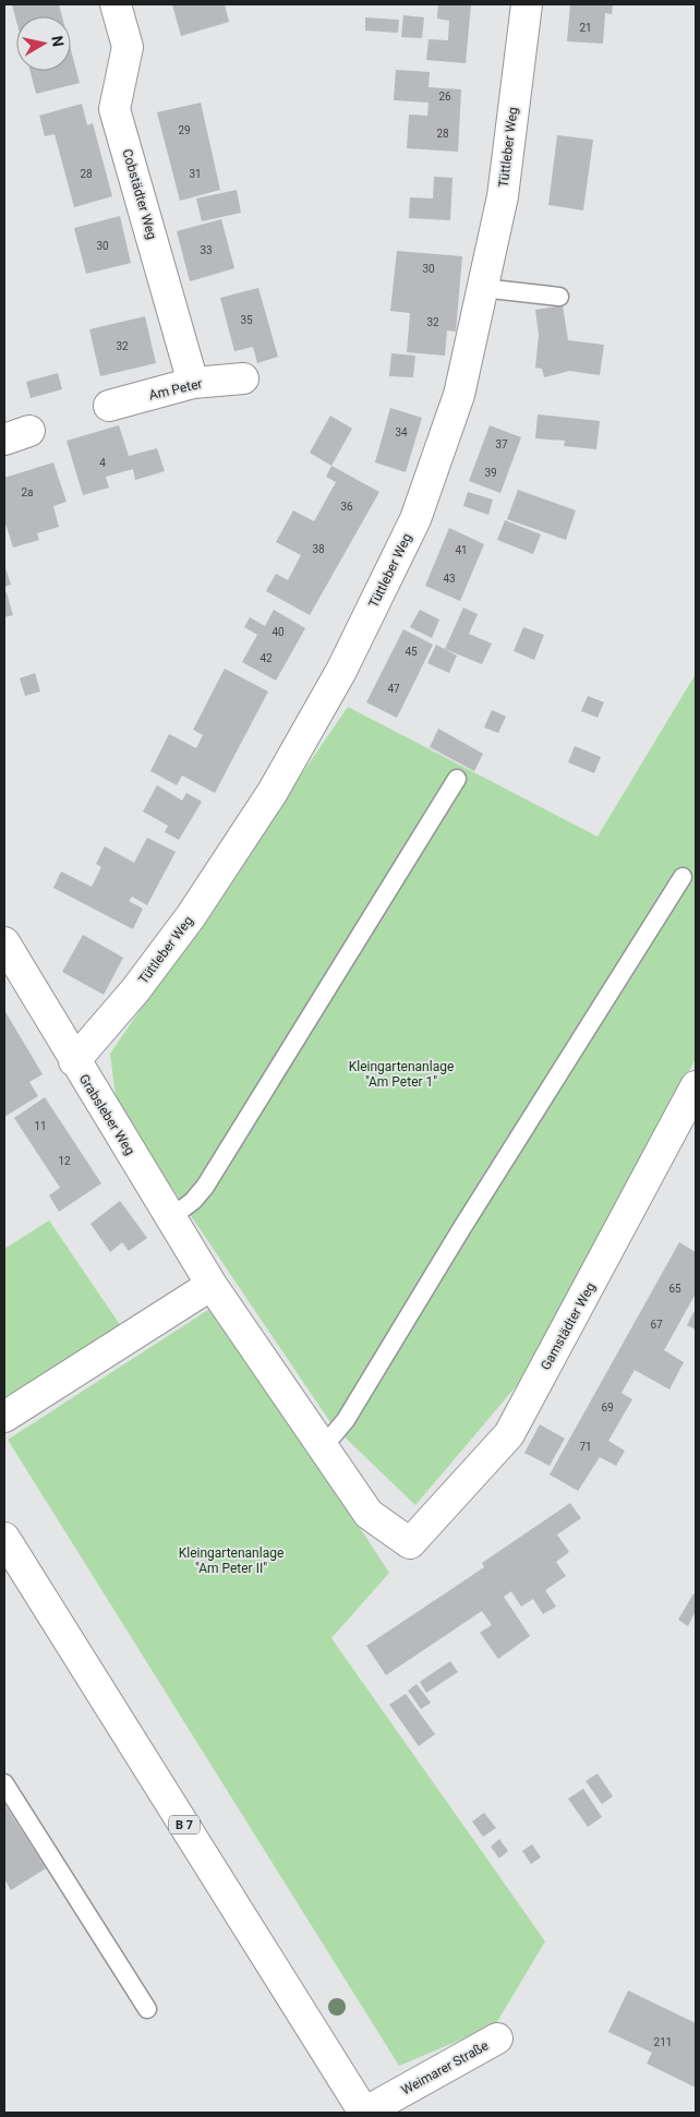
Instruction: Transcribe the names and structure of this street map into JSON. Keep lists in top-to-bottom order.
{
  "streets": {
    "street": [
      "Tüttleber Weg",
      "Cobstädter Weg",
      "Am Peter",
      "Grabsleber Weg",
      "Gamstädter Weg",
      "B 7",
      "Weimarer Straße"
    ]
  },
  "crossings": [
    ["Tüttleber Weg", "Grabsleber Weg"],
    ["Cobstädter Weg", "Am Peter"],
    ["Grabsleber Weg", "Gamstädter Weg"],
    ["B 7", "Weimarer Straße"]
  ],
  "parks": ["Kleingartenanlage \"Am Peter 1\"", "Kleingartenanlage \"Am Peter II\""],
  "house_numbers": [
    "21",
    "26",
    "29",
    "28",
    "28",
    "31",
    "30",
    "33",
    "30",
    "35",
    "32",
    "32",
    "34",
    "37",
    "4",
    "39",
    "2a",
    "36",
    "38",
    "41",
    "43",
    "40",
    "45",
    "42",
    "47",
    "11",
    "12",
    "65",
    "67",
    "69",
    "71",
    "211"
  ],
  "north": "right"
}
